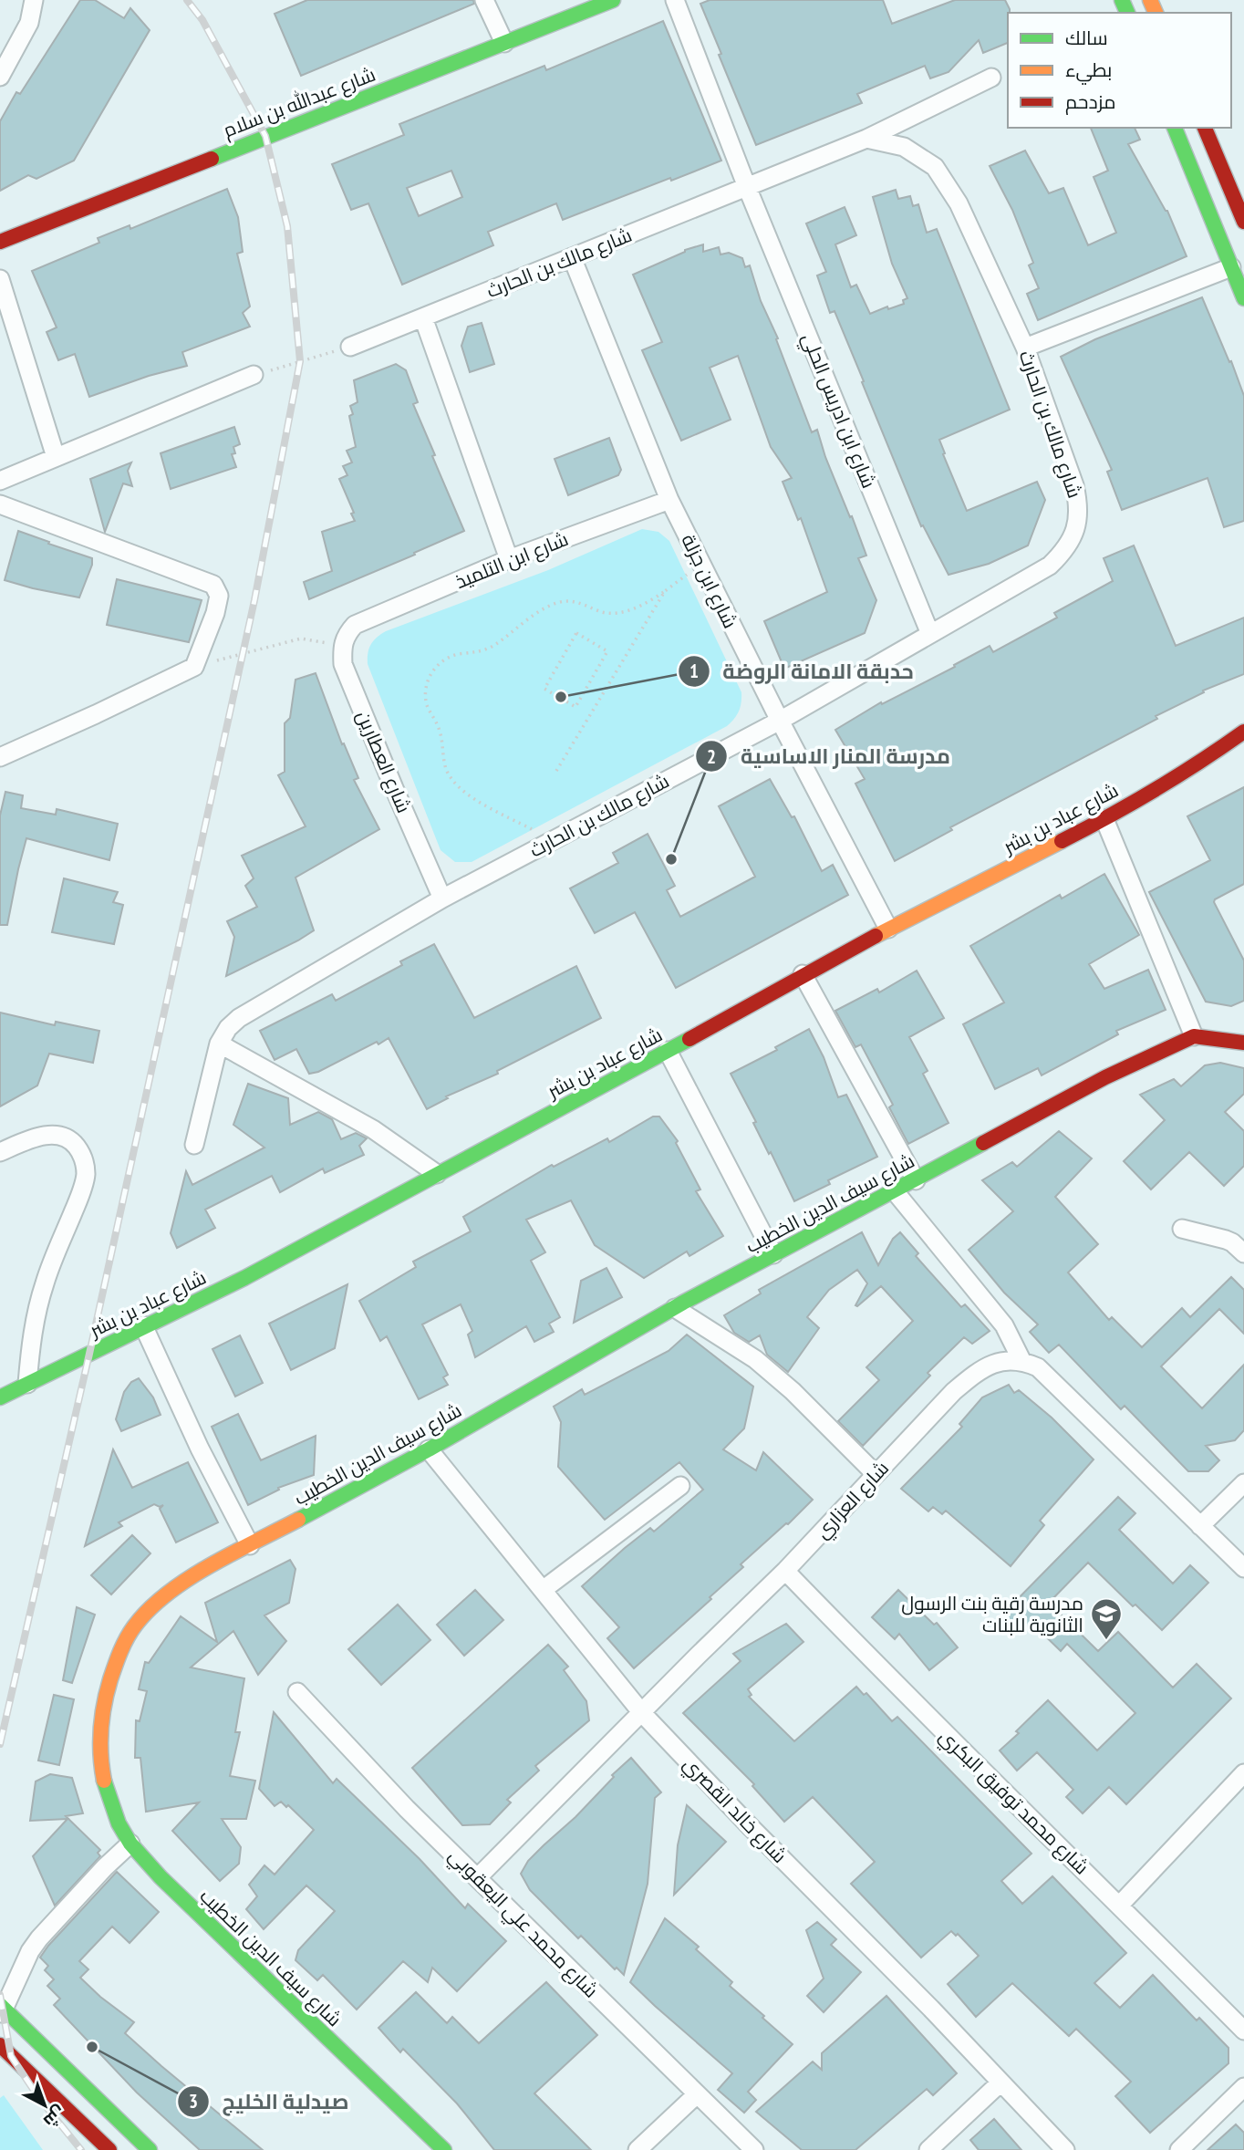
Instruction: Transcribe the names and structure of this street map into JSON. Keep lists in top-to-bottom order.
{
  "streets": {
    "main road": ["شارع عبدالله بن سلام", "شارع عباد بن بشر", "شارع سيف الدين الخطيب"],
    "street": [
      "شارع مالك بن الحارث",
      "شارع ابن ادريس الحلي",
      "شارع ابن التلميذ",
      "شارع ابن جزلة",
      "شارع العطارين",
      "شارع العزاري",
      "شارع محمد توفيق البكري",
      "شارع خالد القصري",
      "شارع محمد علي اليعقوبي"
    ]
  },
  "crossings": [
    ["شارع مالك بن الحارث", "شارع ابن ادريس الحلي"],
    ["شارع مالك بن الحارث", "شارع ابن جزلة"],
    ["شارع مالك بن الحارث", "شارع العطارين"],
    ["شارع ابن التلميذ", "شارع ابن جزلة"],
    ["شارع ابن التلميذ", "شارع العطارين"],
    ["شارع ابن جزلة", "شارع عباد بن بشر"],
    ["شارع سيف الدين الخطيب", "شارع خالد القصري"],
    ["شارع العزاري", "شارع محمد توفيق البكري"],
    ["شارع العزاري", "شارع خالد القصري"],
    ["شارع العزاري", "شارع محمد علي اليعقوبي"]
  ],
  "places": {
    "other": ["حدبقة الامانة الروضة", "مدرسة المنار الاساسية", "صيدلية الخليج"],
    "school or university": ["مدرسة رقية بنت الرسول الثانوية للبنات"]
  },
  "legend": ["سالك", "بطيء", "مزدحم"],
  "north": "bottom right"
}
